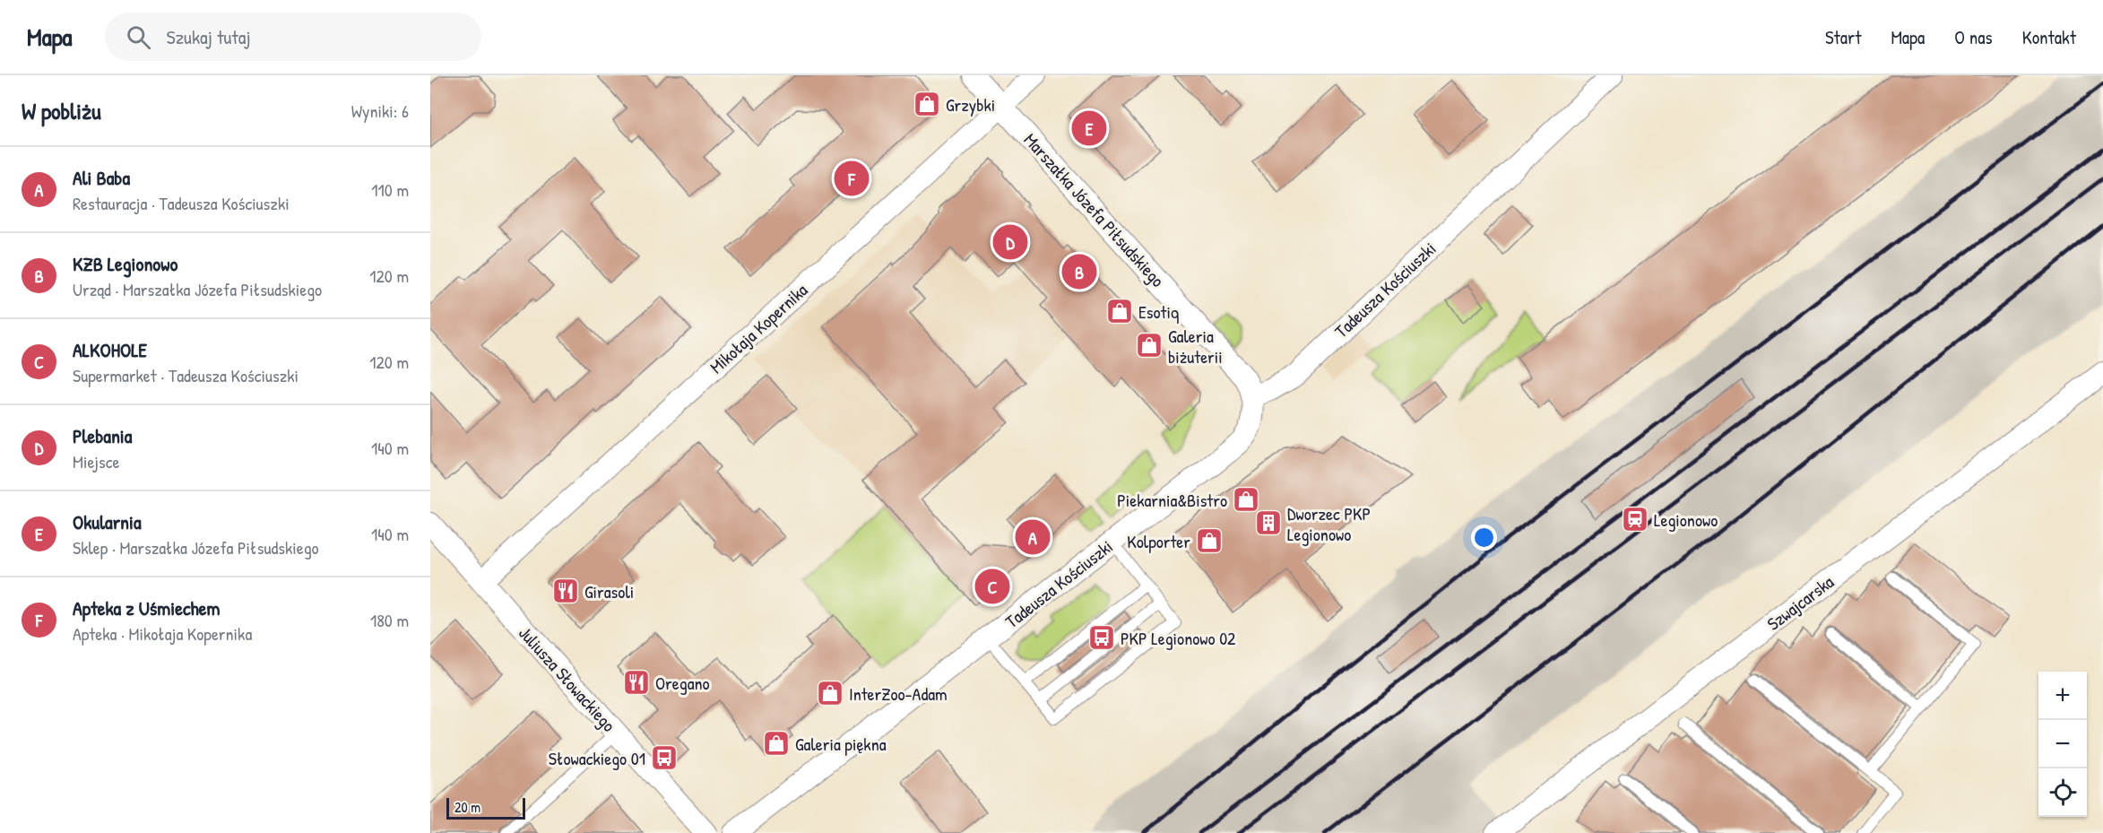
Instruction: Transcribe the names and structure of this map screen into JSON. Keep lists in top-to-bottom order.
{
  "streets": {
    "street": [
      "Marszałka Józefa Piłsudskiego",
      "Tadeusza Kościuszki",
      "Mikołaja Kopernika",
      "Szwajcarska",
      "Juliusza Słowackiego"
    ]
  },
  "crossings": [
    ["Marszałka Józefa Piłsudskiego", "Tadeusza Kościuszki"],
    ["Marszałka Józefa Piłsudskiego", "Mikołaja Kopernika"],
    ["Mikołaja Kopernika", "Juliusza Słowackiego"]
  ],
  "places": {
    "shop": [
      "Grzybki",
      "Esotiq",
      "Galeria biżuterii",
      "Piekarnia&Bistro",
      "Kolporter",
      "InterZoo-Adam",
      "Galeria piękna"
    ],
    "station": ["Legionowo"],
    "building": ["Dworzec PKP Legionowo"],
    "restaurant": ["Girasoli", "Oregano"],
    "bus stop": ["PKP Legionowo 02", "Słowackiego 01"]
  },
  "scale_bar": "20 m",
  "page": {
    "header": "Mapa",
    "search": "Szukaj tutaj",
    "nav": [
      "Start",
      "Mapa",
      "O nas",
      "Kontakt"
    ],
    "heading": ["W pobliżu", "Wyniki: 6"],
    "pins": [
      "E",
      "F",
      "D",
      "B",
      "A",
      "C"
    ],
    "list": [
      {
        "mark": "A",
        "name": "Ali Baba",
        "note": "Restauracja · Tadeusza Kościuszki",
        "value": "110 m"
      },
      {
        "mark": "B",
        "name": "KZB Legionowo",
        "note": "Urząd · Marszałka Józefa Piłsudskiego",
        "value": "120 m"
      },
      {
        "mark": "C",
        "name": "ALKOHOLE",
        "note": "Supermarket · Tadeusza Kościuszki",
        "value": "120 m"
      },
      {
        "mark": "D",
        "name": "Plebania",
        "note": "Miejsce",
        "value": "140 m"
      },
      {
        "mark": "E",
        "name": "Okularnia",
        "note": "Sklep · Marszałka Józefa Piłsudskiego",
        "value": "140 m"
      },
      {
        "mark": "F",
        "name": "Apteka z Uśmiechem",
        "note": "Apteka · Mikołaja Kopernika",
        "value": "180 m"
      }
    ],
    "map_buttons": ["+", "−"],
    "scale": "20 m"
  }
}
